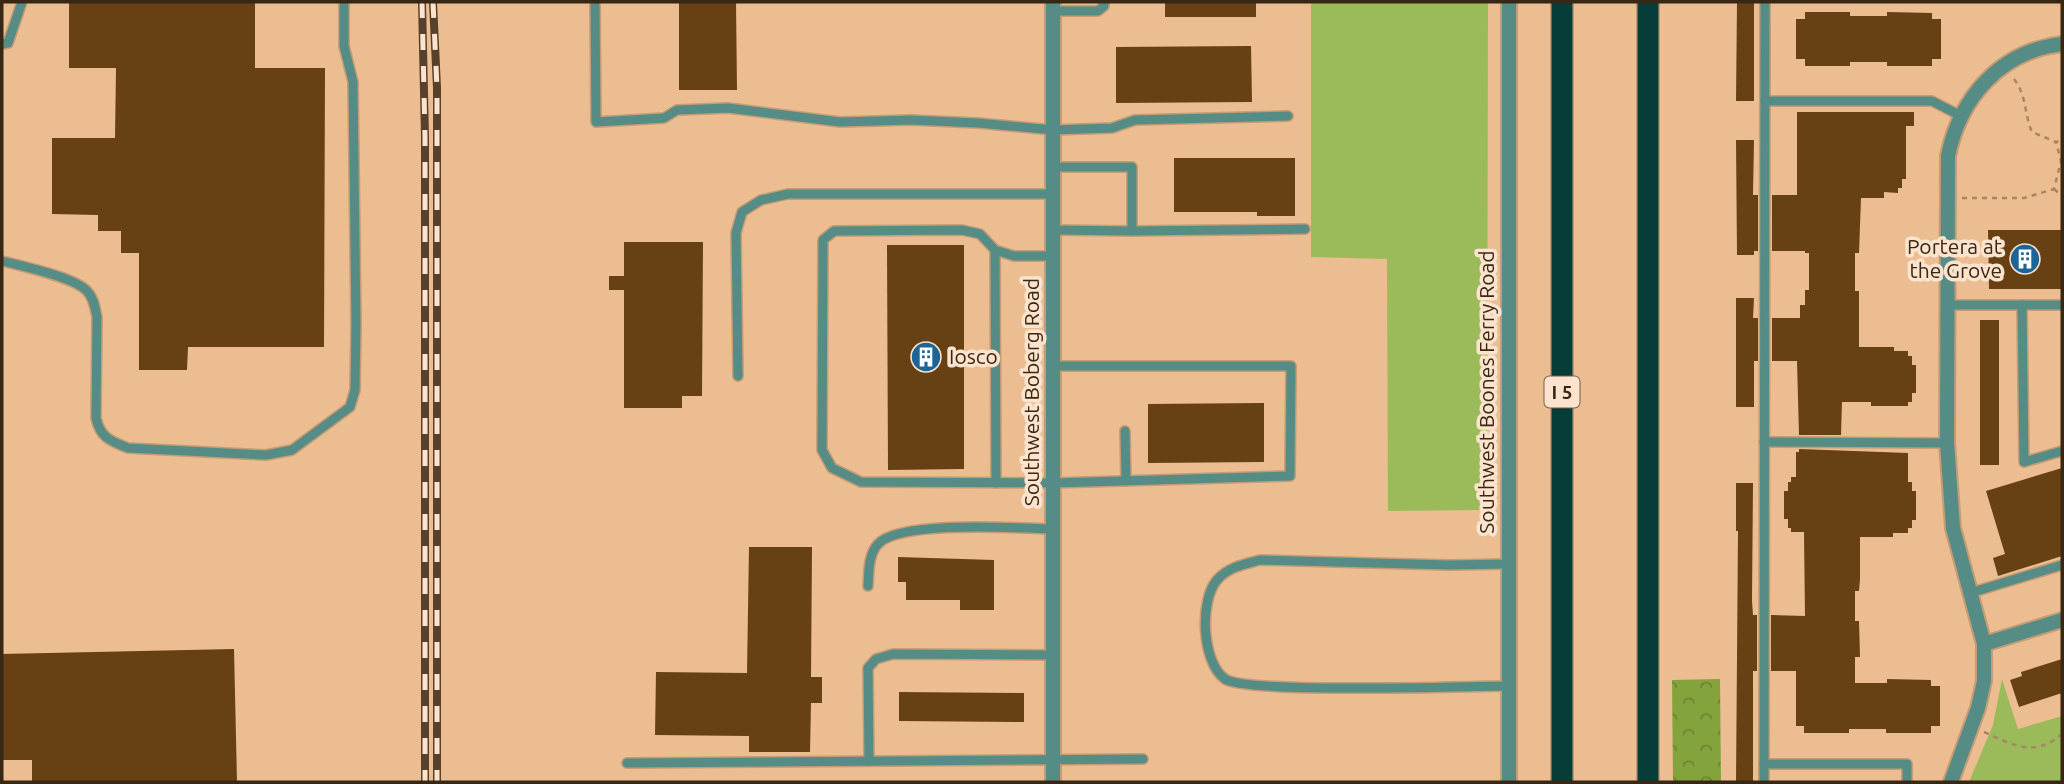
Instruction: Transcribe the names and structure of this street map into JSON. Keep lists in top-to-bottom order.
{
  "streets": {
    "highway": ["I 5"],
    "street": ["Southwest Boberg Road", "Southwest Boones Ferry Road"]
  },
  "places": {
    "building": ["Portera at the Grove", "Iosco"]
  }
}
